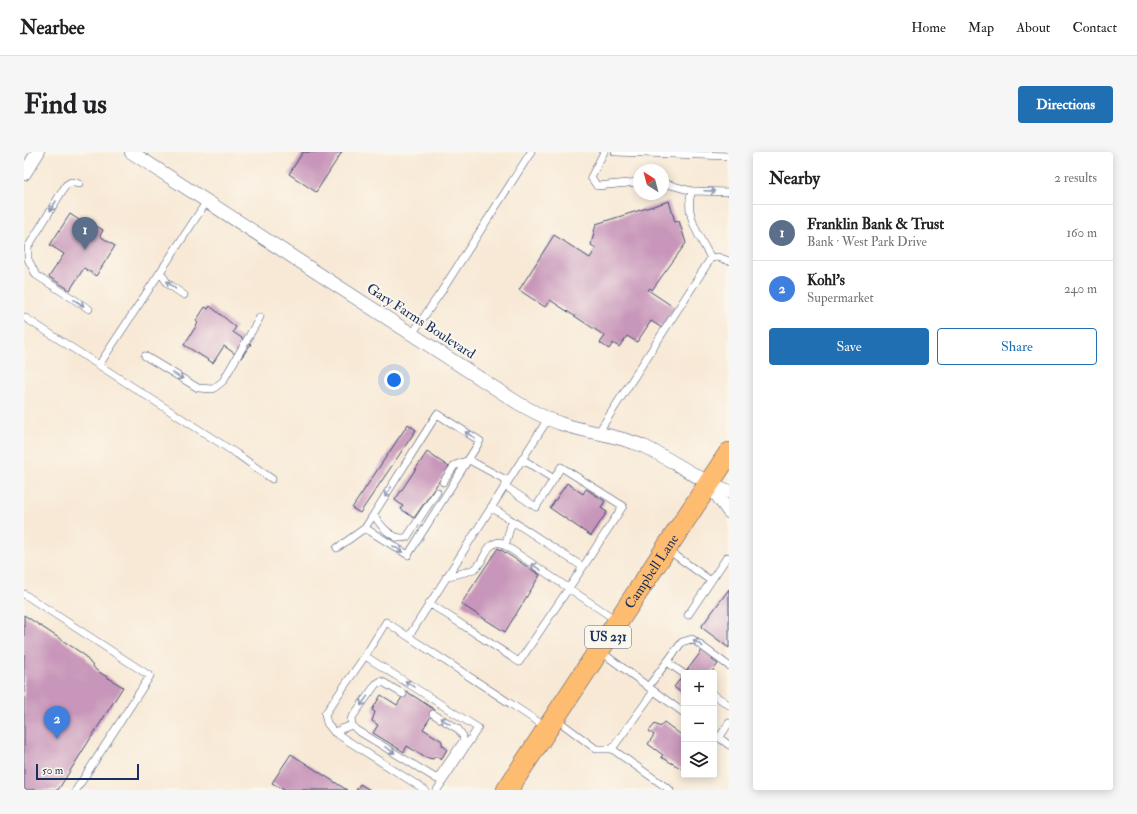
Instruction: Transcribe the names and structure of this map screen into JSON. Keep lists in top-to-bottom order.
{
  "streets": {
    "main road": ["Campbell Lane", "US 231"],
    "street": ["Gary Farms Boulevard"]
  },
  "crossings": [
    ["Gary Farms Boulevard", "Campbell Lane"]
  ],
  "scale_bar": "50 m",
  "north": "top left",
  "page": {
    "header": "Nearbee",
    "nav": [
      "Home",
      "Map",
      "About",
      "Contact"
    ],
    "buttons": [
      "Directions",
      ["Save", "Share"]
    ],
    "title": "Find us",
    "heading": ["Nearby", "2 results"],
    "list": [
      {
        "mark": "1",
        "name": "Franklin Bank & Trust",
        "note": "Bank · West Park Drive",
        "value": "160 m"
      },
      {
        "mark": "2",
        "name": "Kohl's",
        "note": "Supermarket",
        "value": "240 m"
      }
    ],
    "pins": ["1", "2"],
    "map_buttons": ["+", "−"],
    "scale": "50 m"
  }
}
